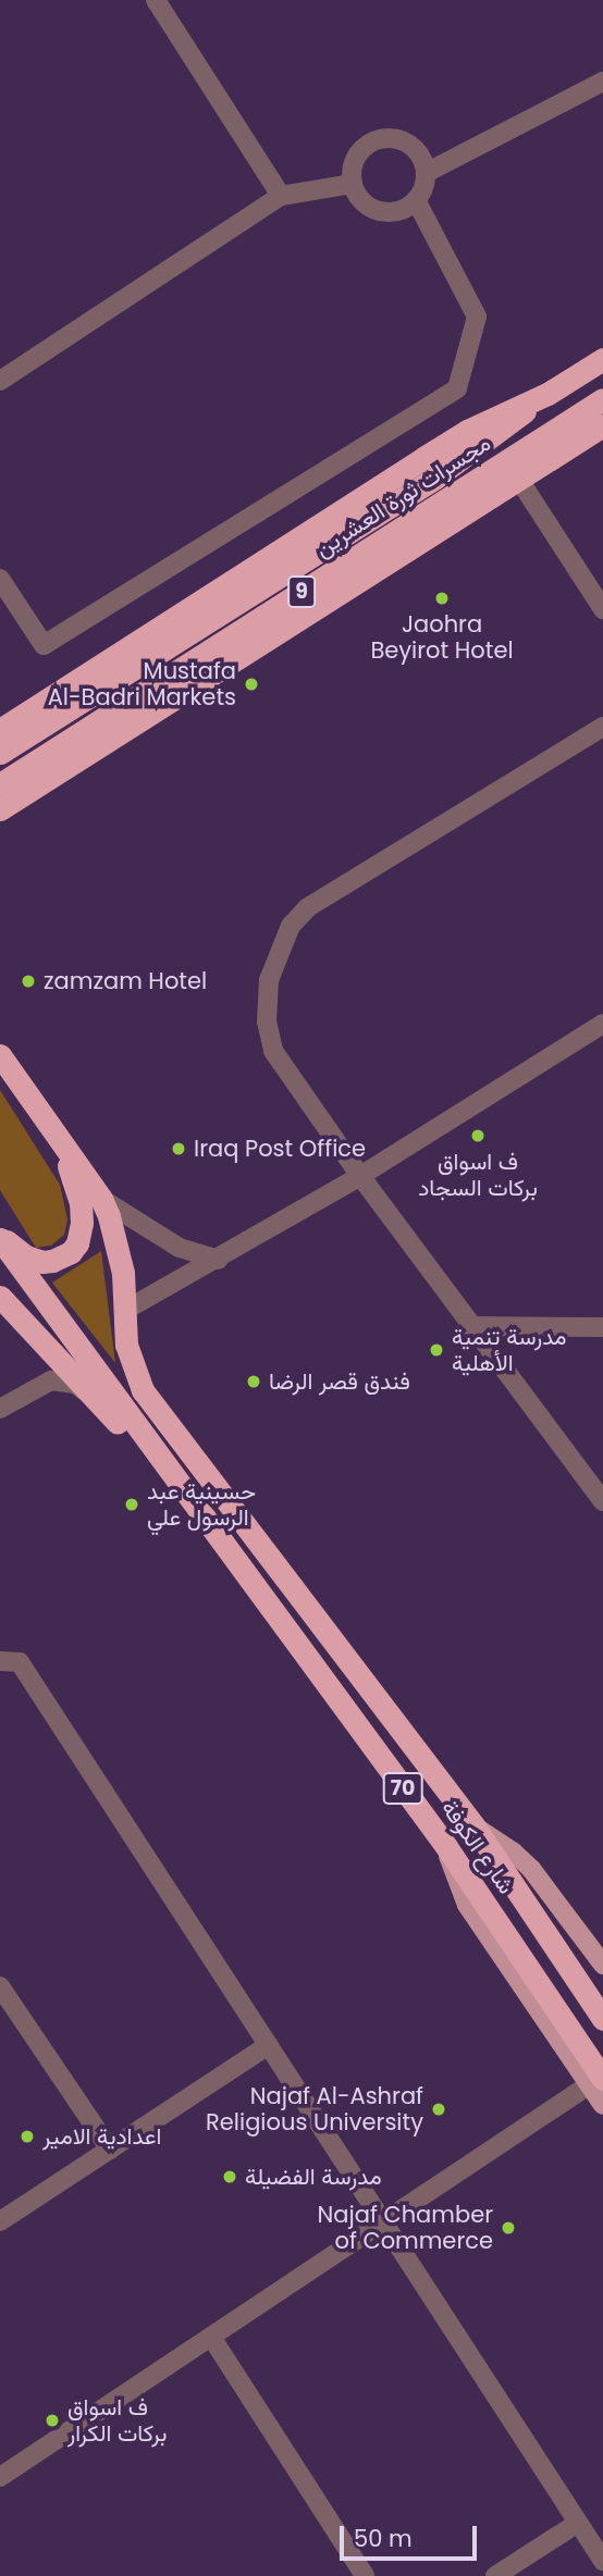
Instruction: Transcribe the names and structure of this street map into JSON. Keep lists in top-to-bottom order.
{
  "streets": {
    "highway": [
      "مجسرات ثورة العشرين",
      "9",
      "70",
      "شارع الكوفة"
    ]
  },
  "crossings": [
    ["مجسرات ثورة العشرين", "9"],
    ["70", "شارع الكوفة"]
  ],
  "places": [
    "Jaohra Beyirot Hotel",
    "Mustafa Al-Badri Markets",
    "zamzam Hotel",
    "ف اسواق بركات السجاد",
    "Iraq Post Office",
    "مدرسة تنمية الأهلية",
    "فندق قصر الرضا",
    "حسينية عبد الرسول علي",
    "Najaf Al-Ashraf Religious University",
    "اعدادية الامير",
    "مدرسة الفضيلة",
    "Najaf Chamber of Commerce",
    "ف اسواق بركات الكرار"
  ],
  "scale_bar": "50 m"
}
